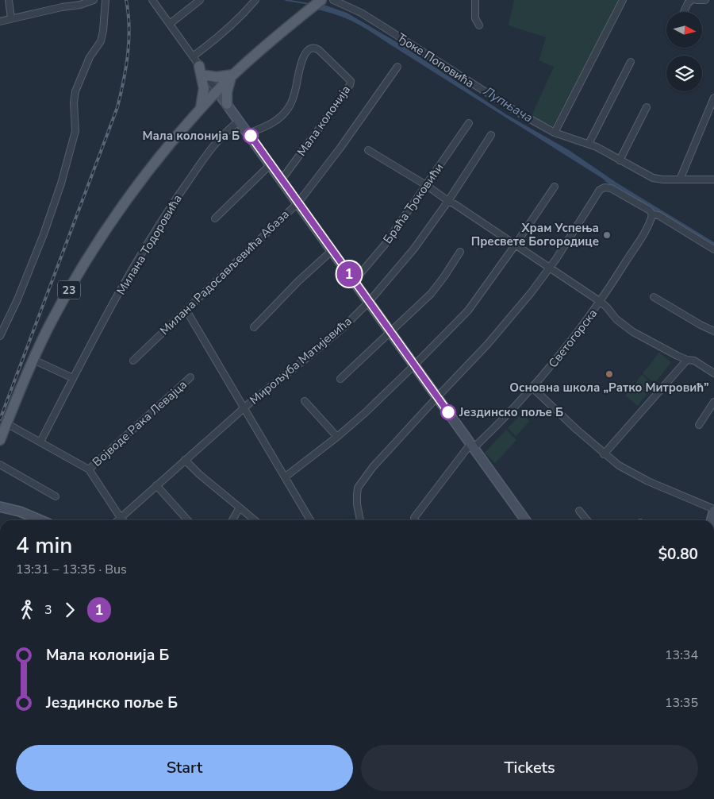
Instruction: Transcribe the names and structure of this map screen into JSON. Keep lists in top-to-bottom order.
{
  "streets": {
    "main road": ["23"],
    "street": [
      "Ђоке Поповића",
      "Мала колонија",
      "Браћа Ђоковићи",
      "Милана Тодоровића",
      "Милана Радосављевића Абаза",
      "Светогорска",
      "Мирољуба Матијевића",
      "Војводе Рака Левајца"
    ]
  },
  "crossings": [
    ["Милана Тодоровића", "Војводе Рака Левајца"],
    ["23", "Војводе Рака Левајца"],
    ["Мирољуба Матијевића", "Војводе Рака Левајца"]
  ],
  "water": ["Лупњача"],
  "places": [
    "Мала колонија Б",
    "Храм Успења Пресвете Богородице",
    "Основна школа „Ратко Митровић”",
    "Јездинско поље Б"
  ],
  "lines": ["bus line 1"],
  "north": "right",
  "page": {
    "on_map": "1",
    "heading": ["4 min", "13:31 – 13:35 · Bus", "$0.80"],
    "legs": ["3", "1"],
    "list": [
      {
        "name": "Мала колонија Б",
        "value": "13:34"
      },
      {
        "name": "Јездинско поље Б",
        "value": "13:35"
      }
    ],
    "buttons": ["Start", "Tickets"]
  }
}
